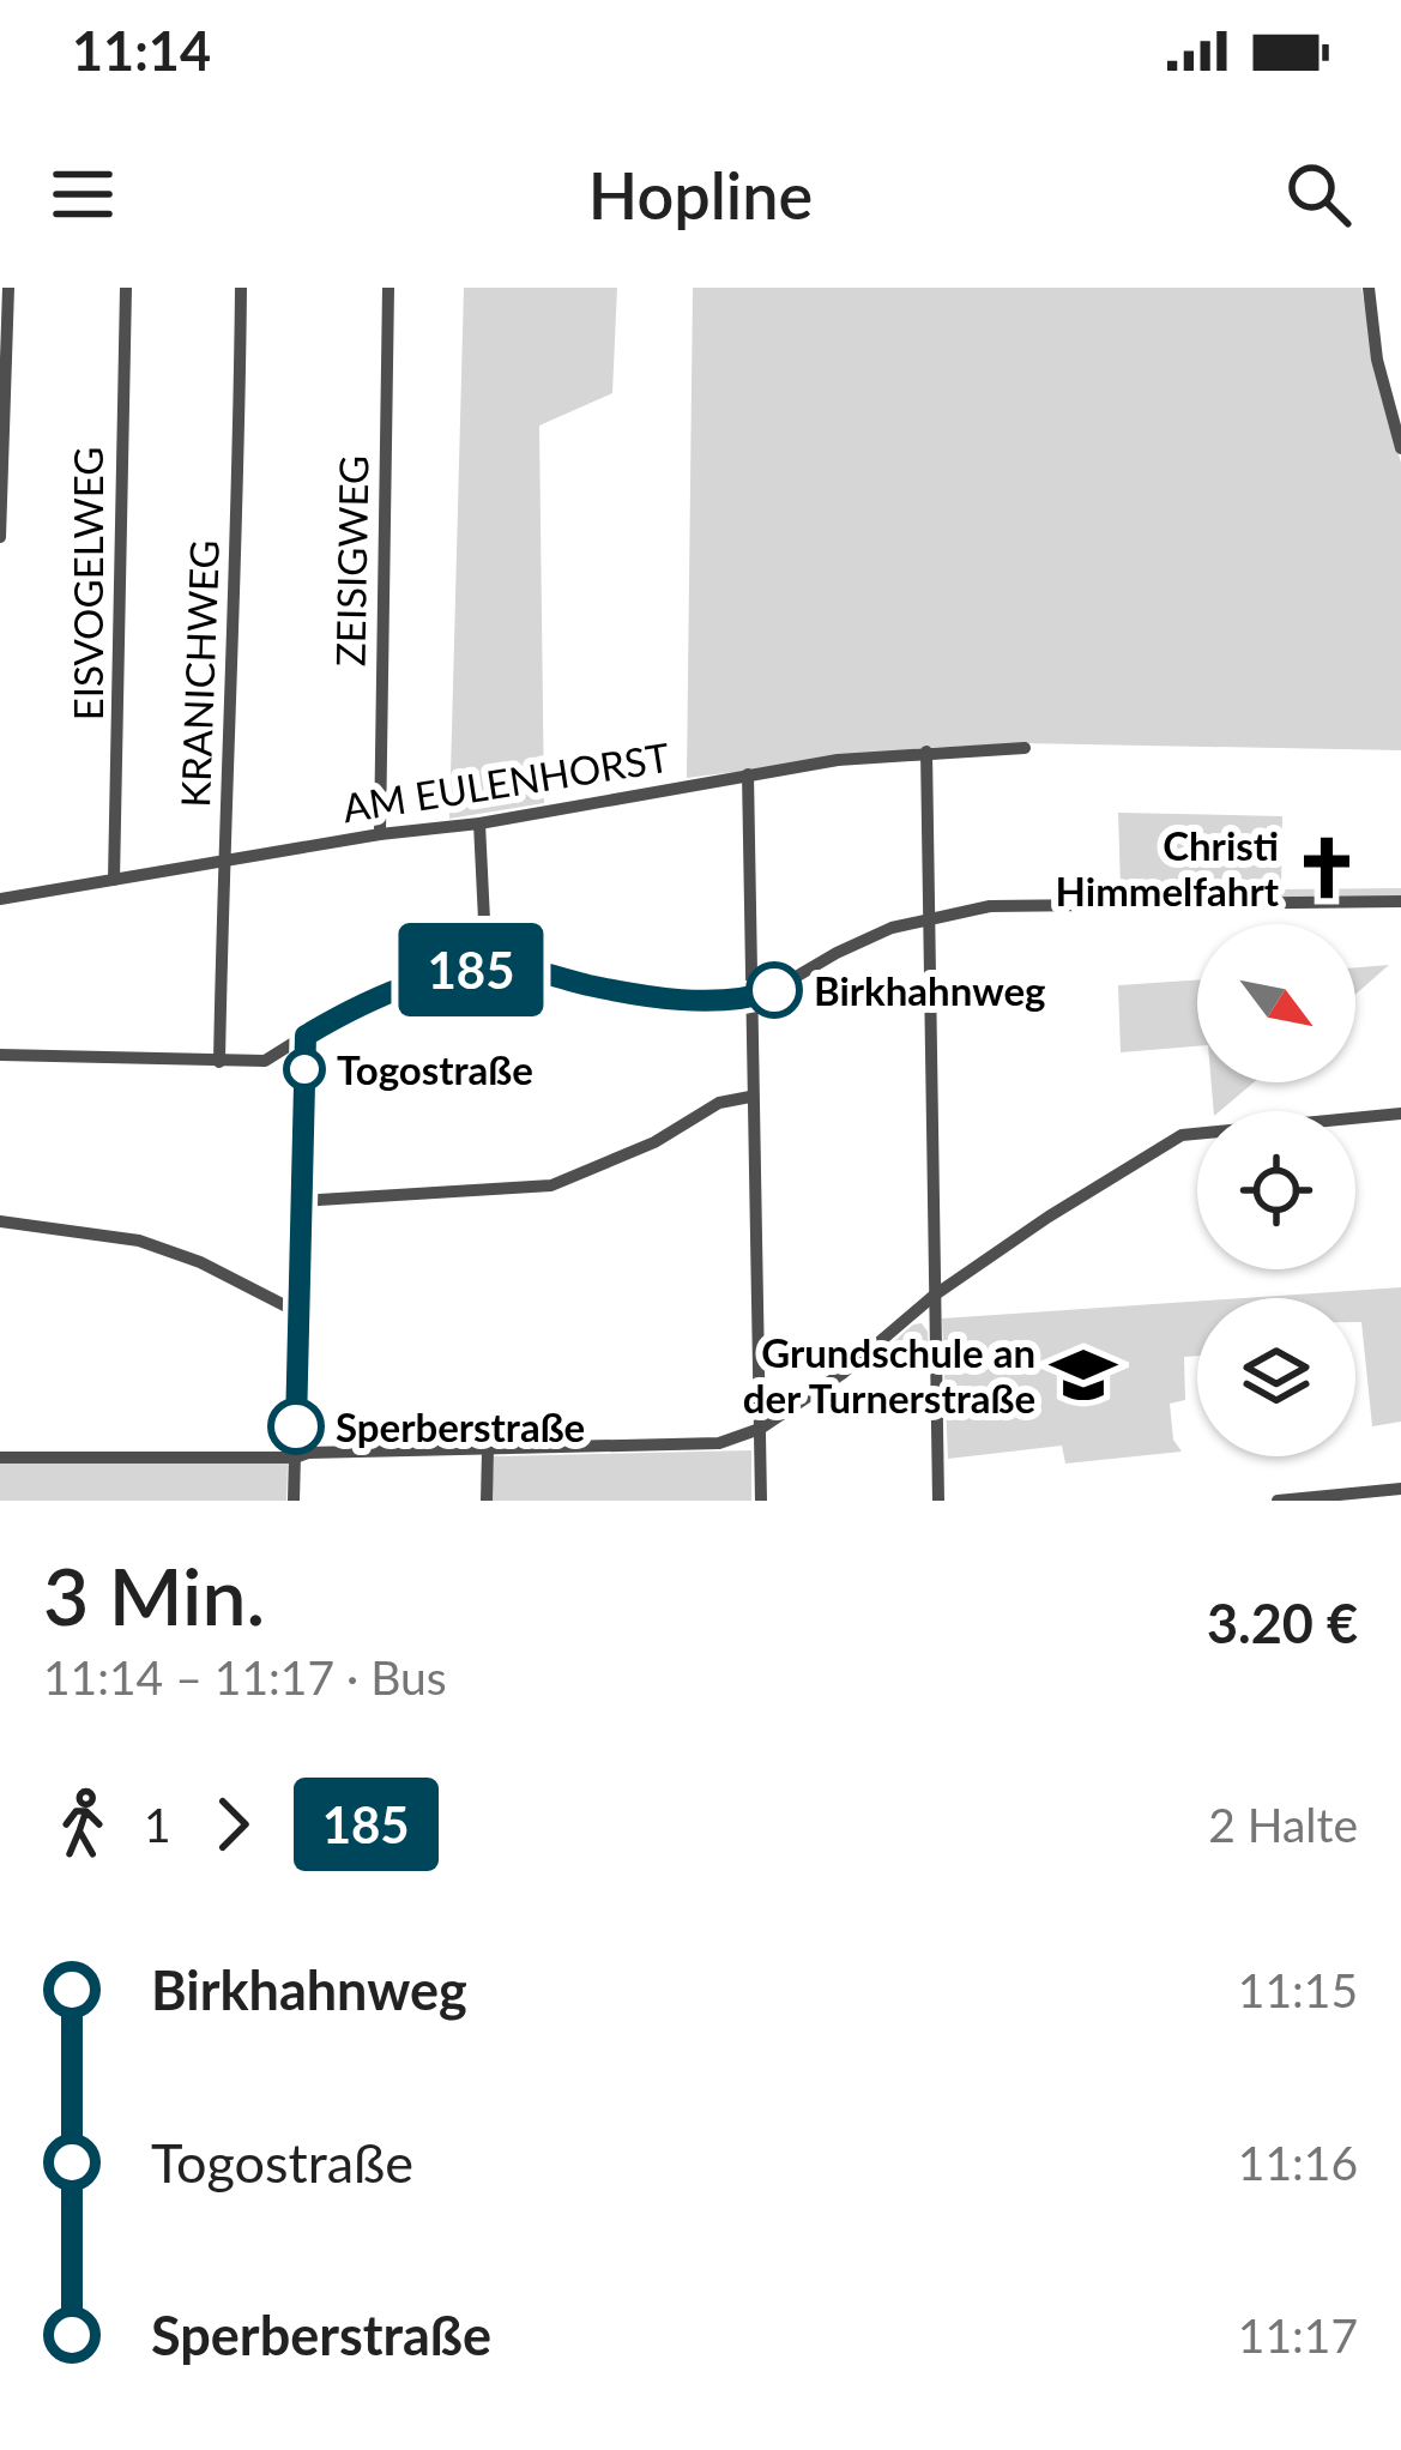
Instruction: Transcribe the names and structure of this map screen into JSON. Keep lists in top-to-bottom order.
{
  "streets": {
    "street": [
      "ZEISIGWEG",
      "EISVOGELWEG",
      "KRANICHWEG",
      "AM EULENHORST"
    ]
  },
  "crossings": [
    ["ZEISIGWEG", "AM EULENHORST"],
    ["EISVOGELWEG", "AM EULENHORST"],
    ["KRANICHWEG", "AM EULENHORST"]
  ],
  "places": {
    "church": ["Christi Himmelfahrt"],
    "other": ["Birkhahnweg", "Togostraße", "Sperberstraße"],
    "school or university": ["Grundschule an der Turnerstraße"]
  },
  "lines": ["bus line 185"],
  "north": "bottom right",
  "page": {
    "status": "11:14",
    "header": "Hopline",
    "on_map": "185",
    "heading": ["3 Min.", "11:14 – 11:17 · Bus", "3.20 €"],
    "legs": ["1", "185", "2 Halte"],
    "list": [
      {
        "name": "Birkhahnweg",
        "value": "11:15"
      },
      {
        "name": "Togostraße",
        "value": "11:16"
      },
      {
        "name": "Sperberstraße",
        "value": "11:17"
      }
    ]
  }
}
